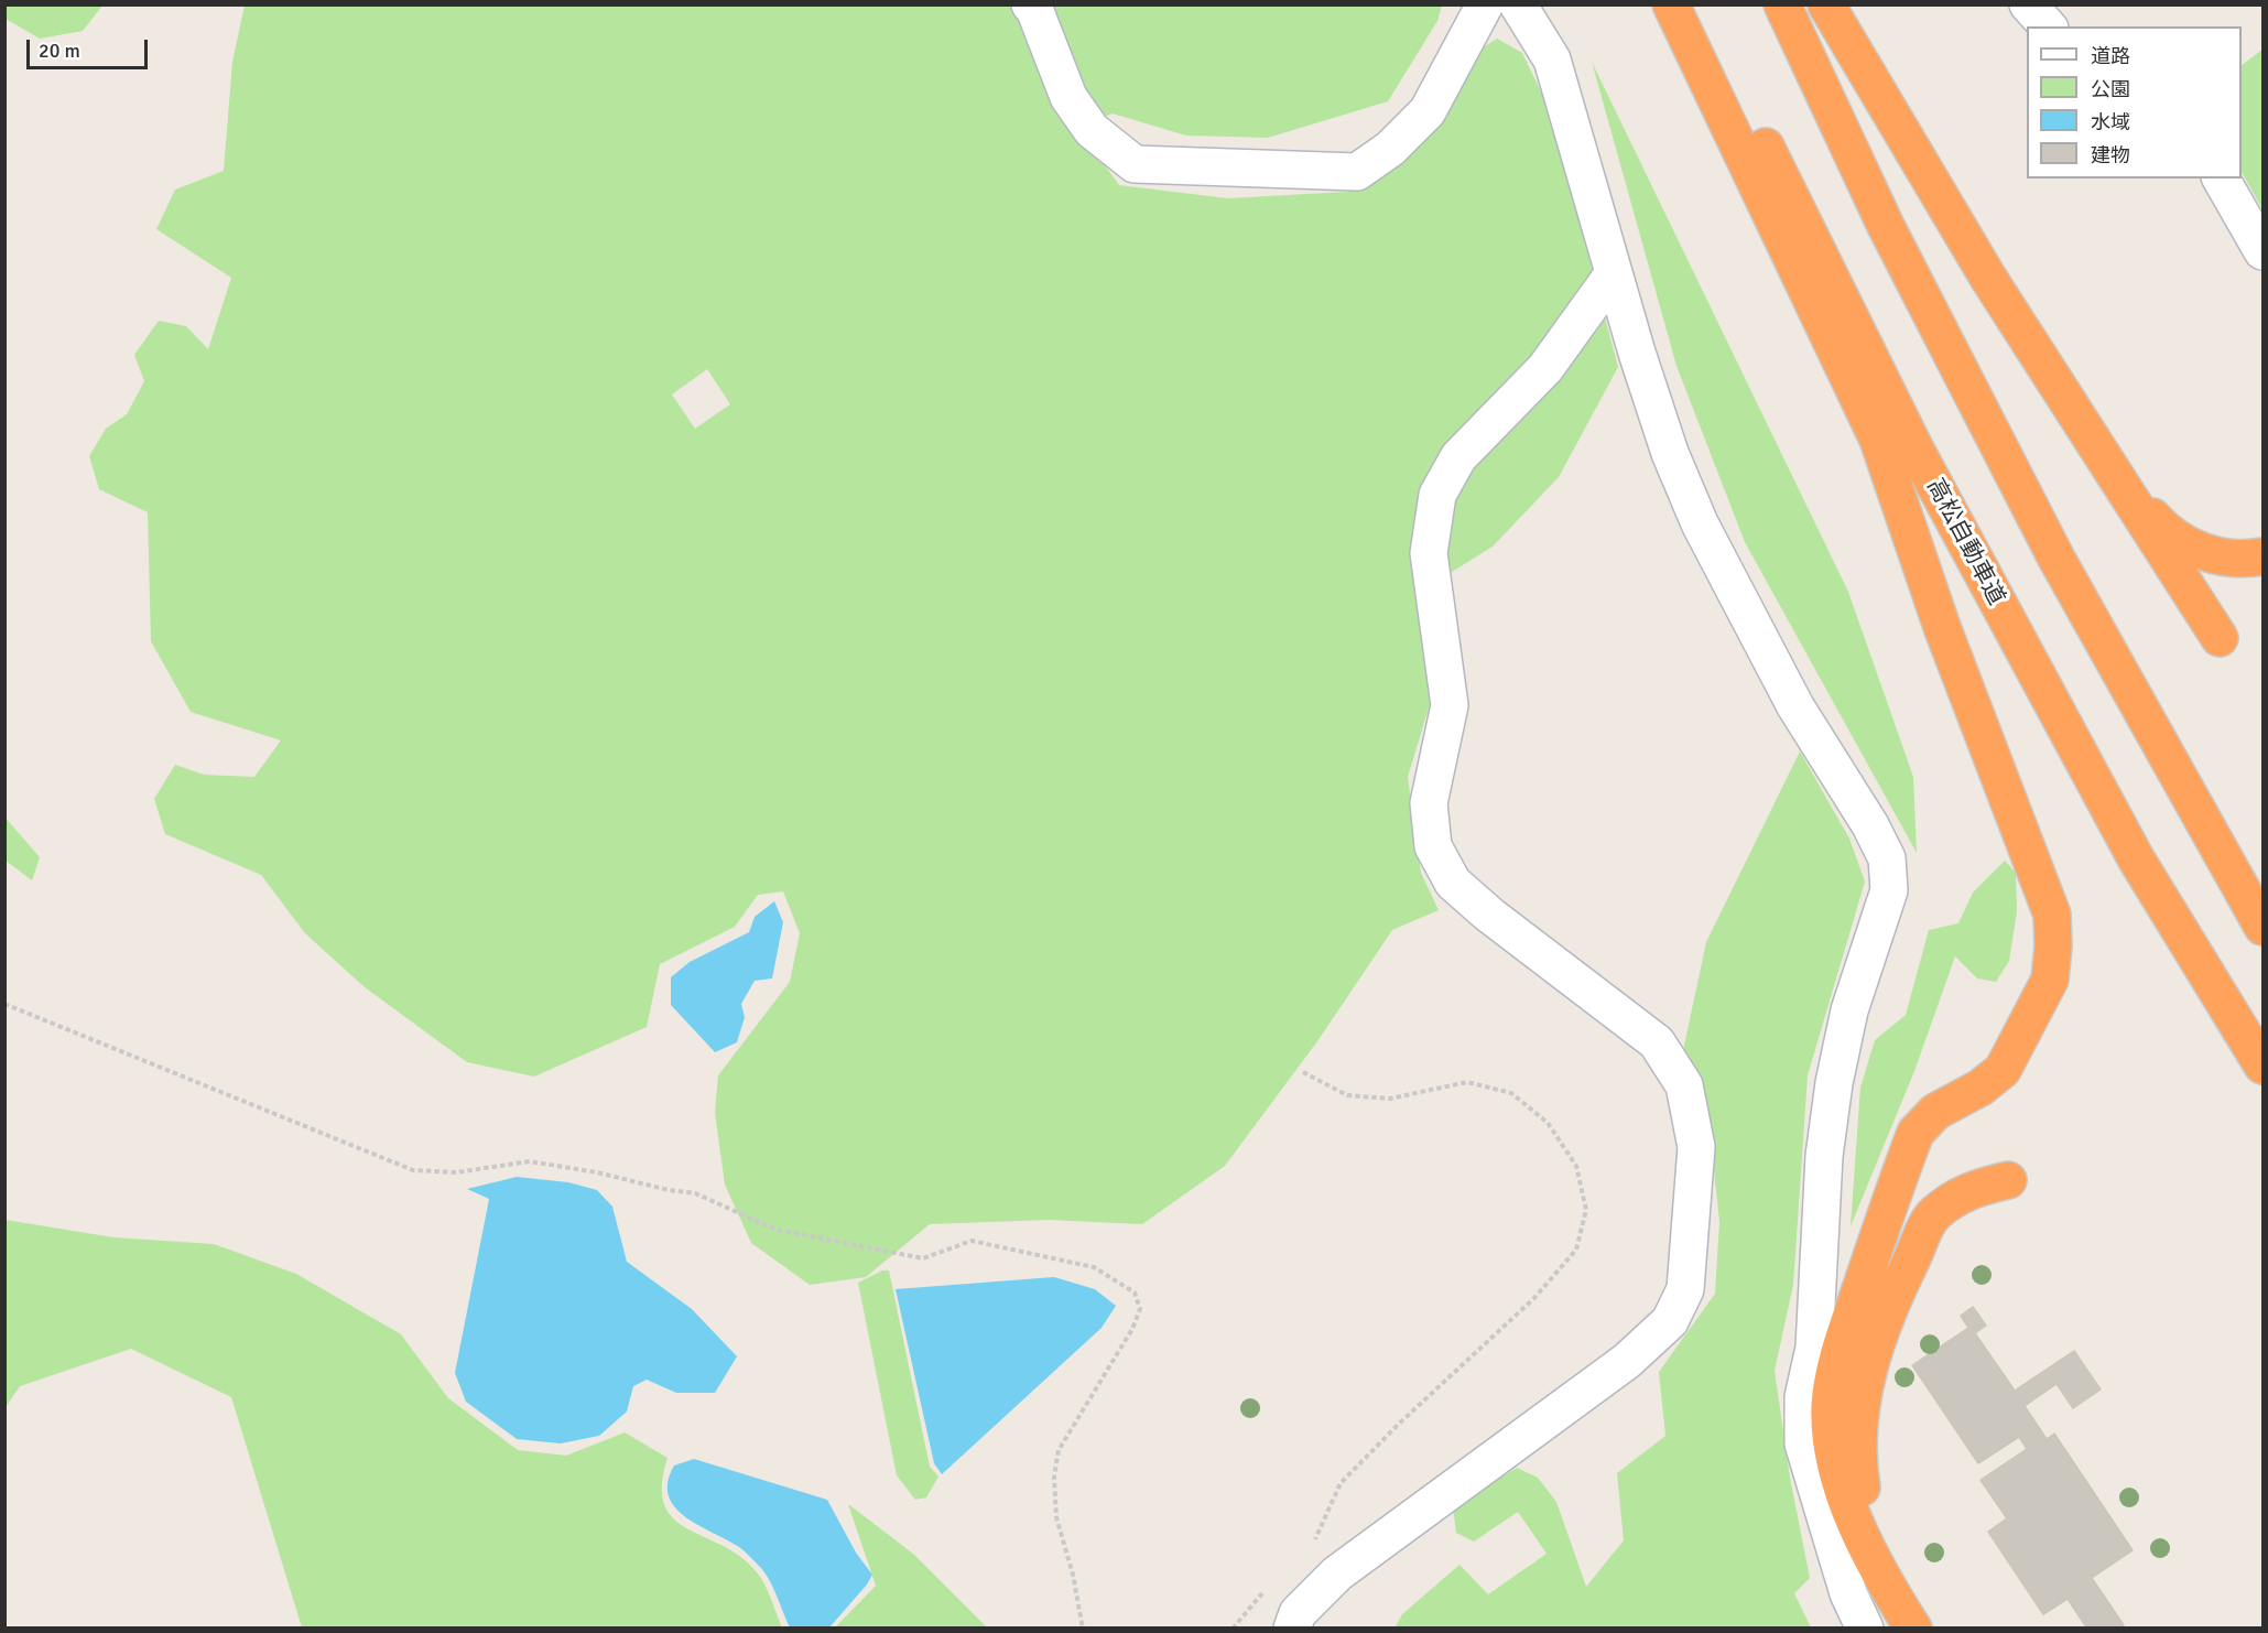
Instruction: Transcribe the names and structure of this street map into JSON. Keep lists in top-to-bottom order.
{
  "streets": {
    "highway": ["高松自動車道"]
  },
  "legend": [
    "道路",
    "公園",
    "水域",
    "建物"
  ],
  "scale_bar": "20 m"
}
